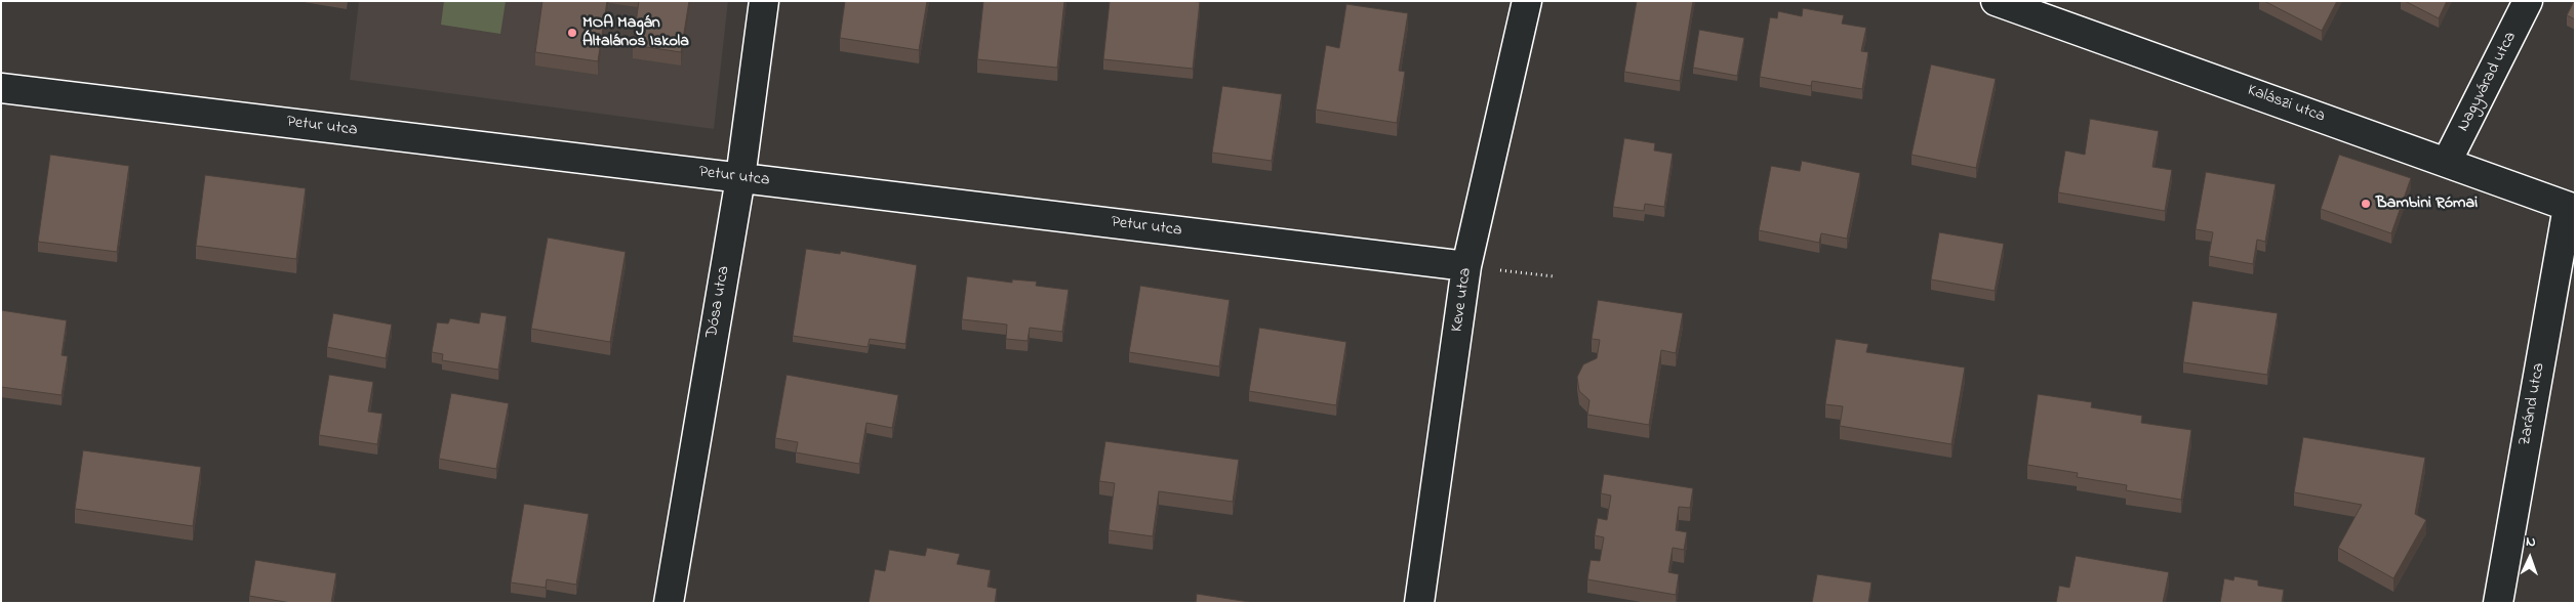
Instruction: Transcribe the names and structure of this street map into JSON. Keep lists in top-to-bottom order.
{
  "streets": {
    "street": [
      "Nagyvárad utca",
      "Kalászi utca",
      "Petur utca",
      "Keve utca",
      "Dósa utca",
      "Zaránd utca"
    ]
  },
  "crossings": [
    ["Nagyvárad utca", "Kalászi utca"],
    ["Kalászi utca", "Zaránd utca"],
    ["Petur utca", "Keve utca"],
    ["Petur utca", "Dósa utca"]
  ],
  "places": ["MOA Magán Általános Iskola", "Bambini Római"],
  "north": "top"
}
